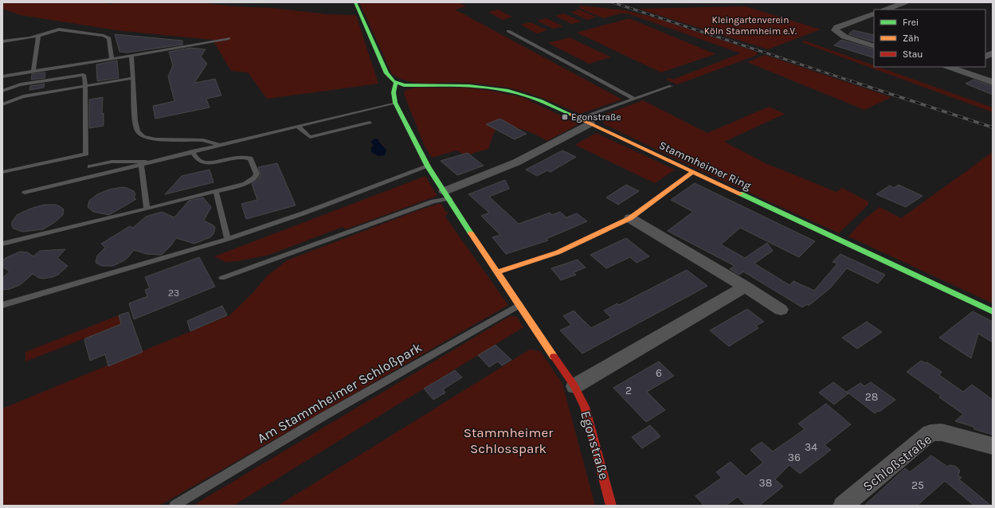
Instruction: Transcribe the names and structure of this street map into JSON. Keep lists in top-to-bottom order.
{
  "streets": {
    "street": ["Stammheimer Ring", "Egonstraße", "Schloßstraße"],
    "lane": ["Am Stammheimer Schloßpark"]
  },
  "crossings": [
    ["Stammheimer Ring", "Egonstraße"],
    ["Am Stammheimer Schloßpark", "Egonstraße"]
  ],
  "parks": ["Kleingartenverein Köln Stammheim e.V.", "Stammheimer Schlosspark"],
  "places": {
    "transit": ["Egonstraße"]
  },
  "house_numbers": [
    "23",
    "6",
    "2",
    "28",
    "34",
    "36",
    "38",
    "25"
  ],
  "legend": ["Frei", "Zäh", "Stau"]
}
